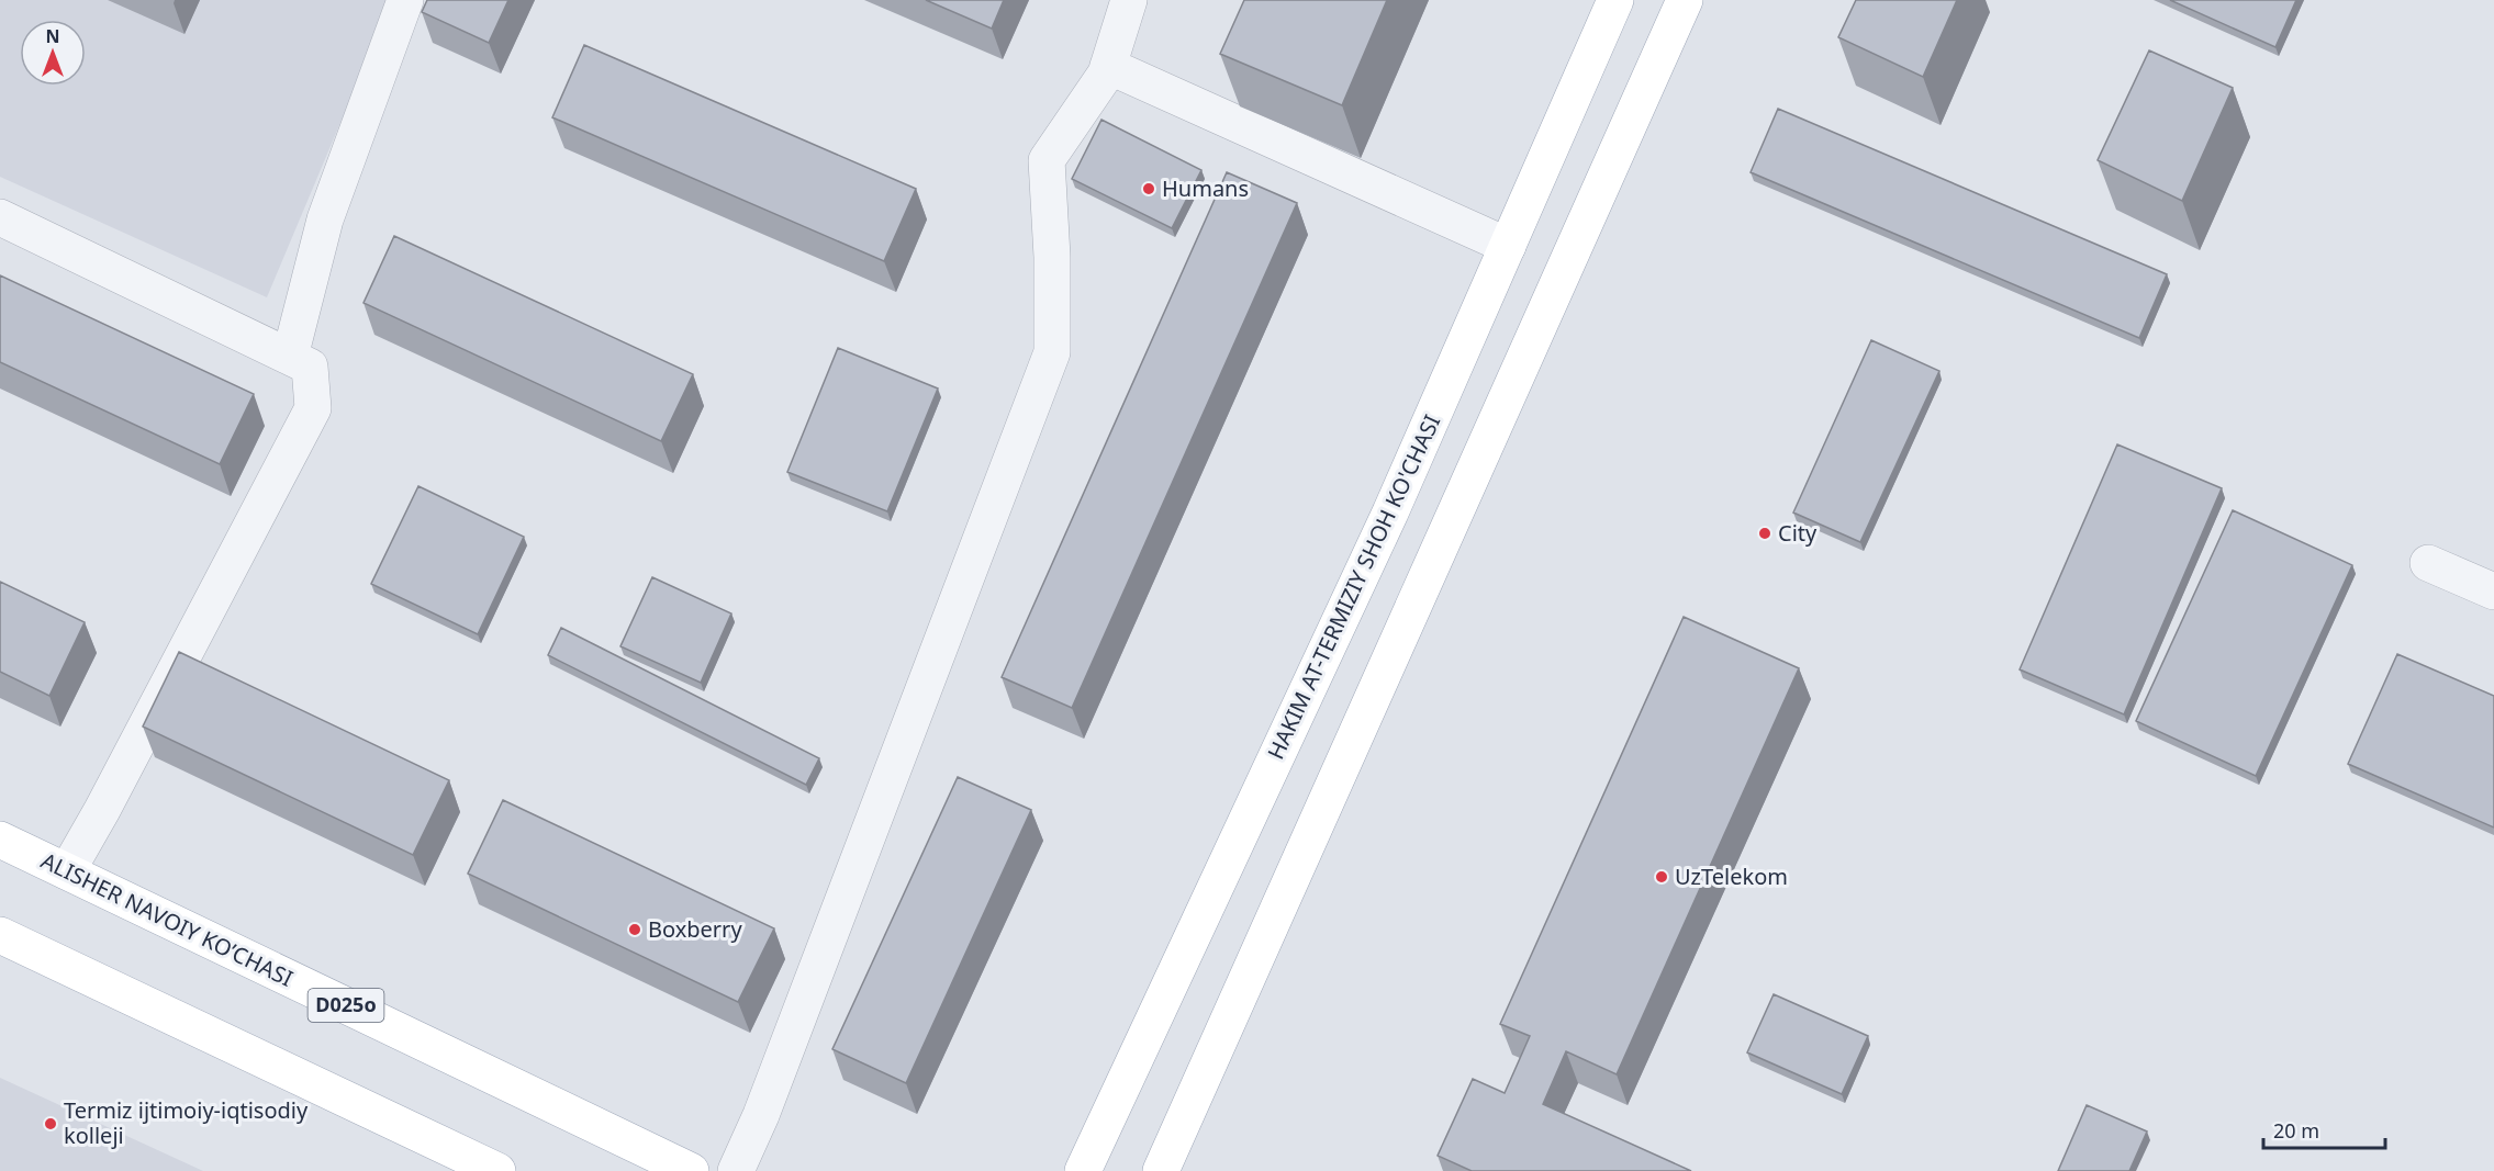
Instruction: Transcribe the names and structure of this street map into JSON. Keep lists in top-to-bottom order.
{
  "streets": {
    "main road": ["HAKIM AT-TERMIZIY SHOH KO'CHASI", "ALISHER NAVOIY KO’CHASI", "D025o"]
  },
  "places": [
    "Humans",
    "City",
    "UzTelekom",
    "Boxberry",
    "Termiz ijtimoiy-iqtisodiy kolleji"
  ],
  "scale_bar": "20 m",
  "north": "top"
}
